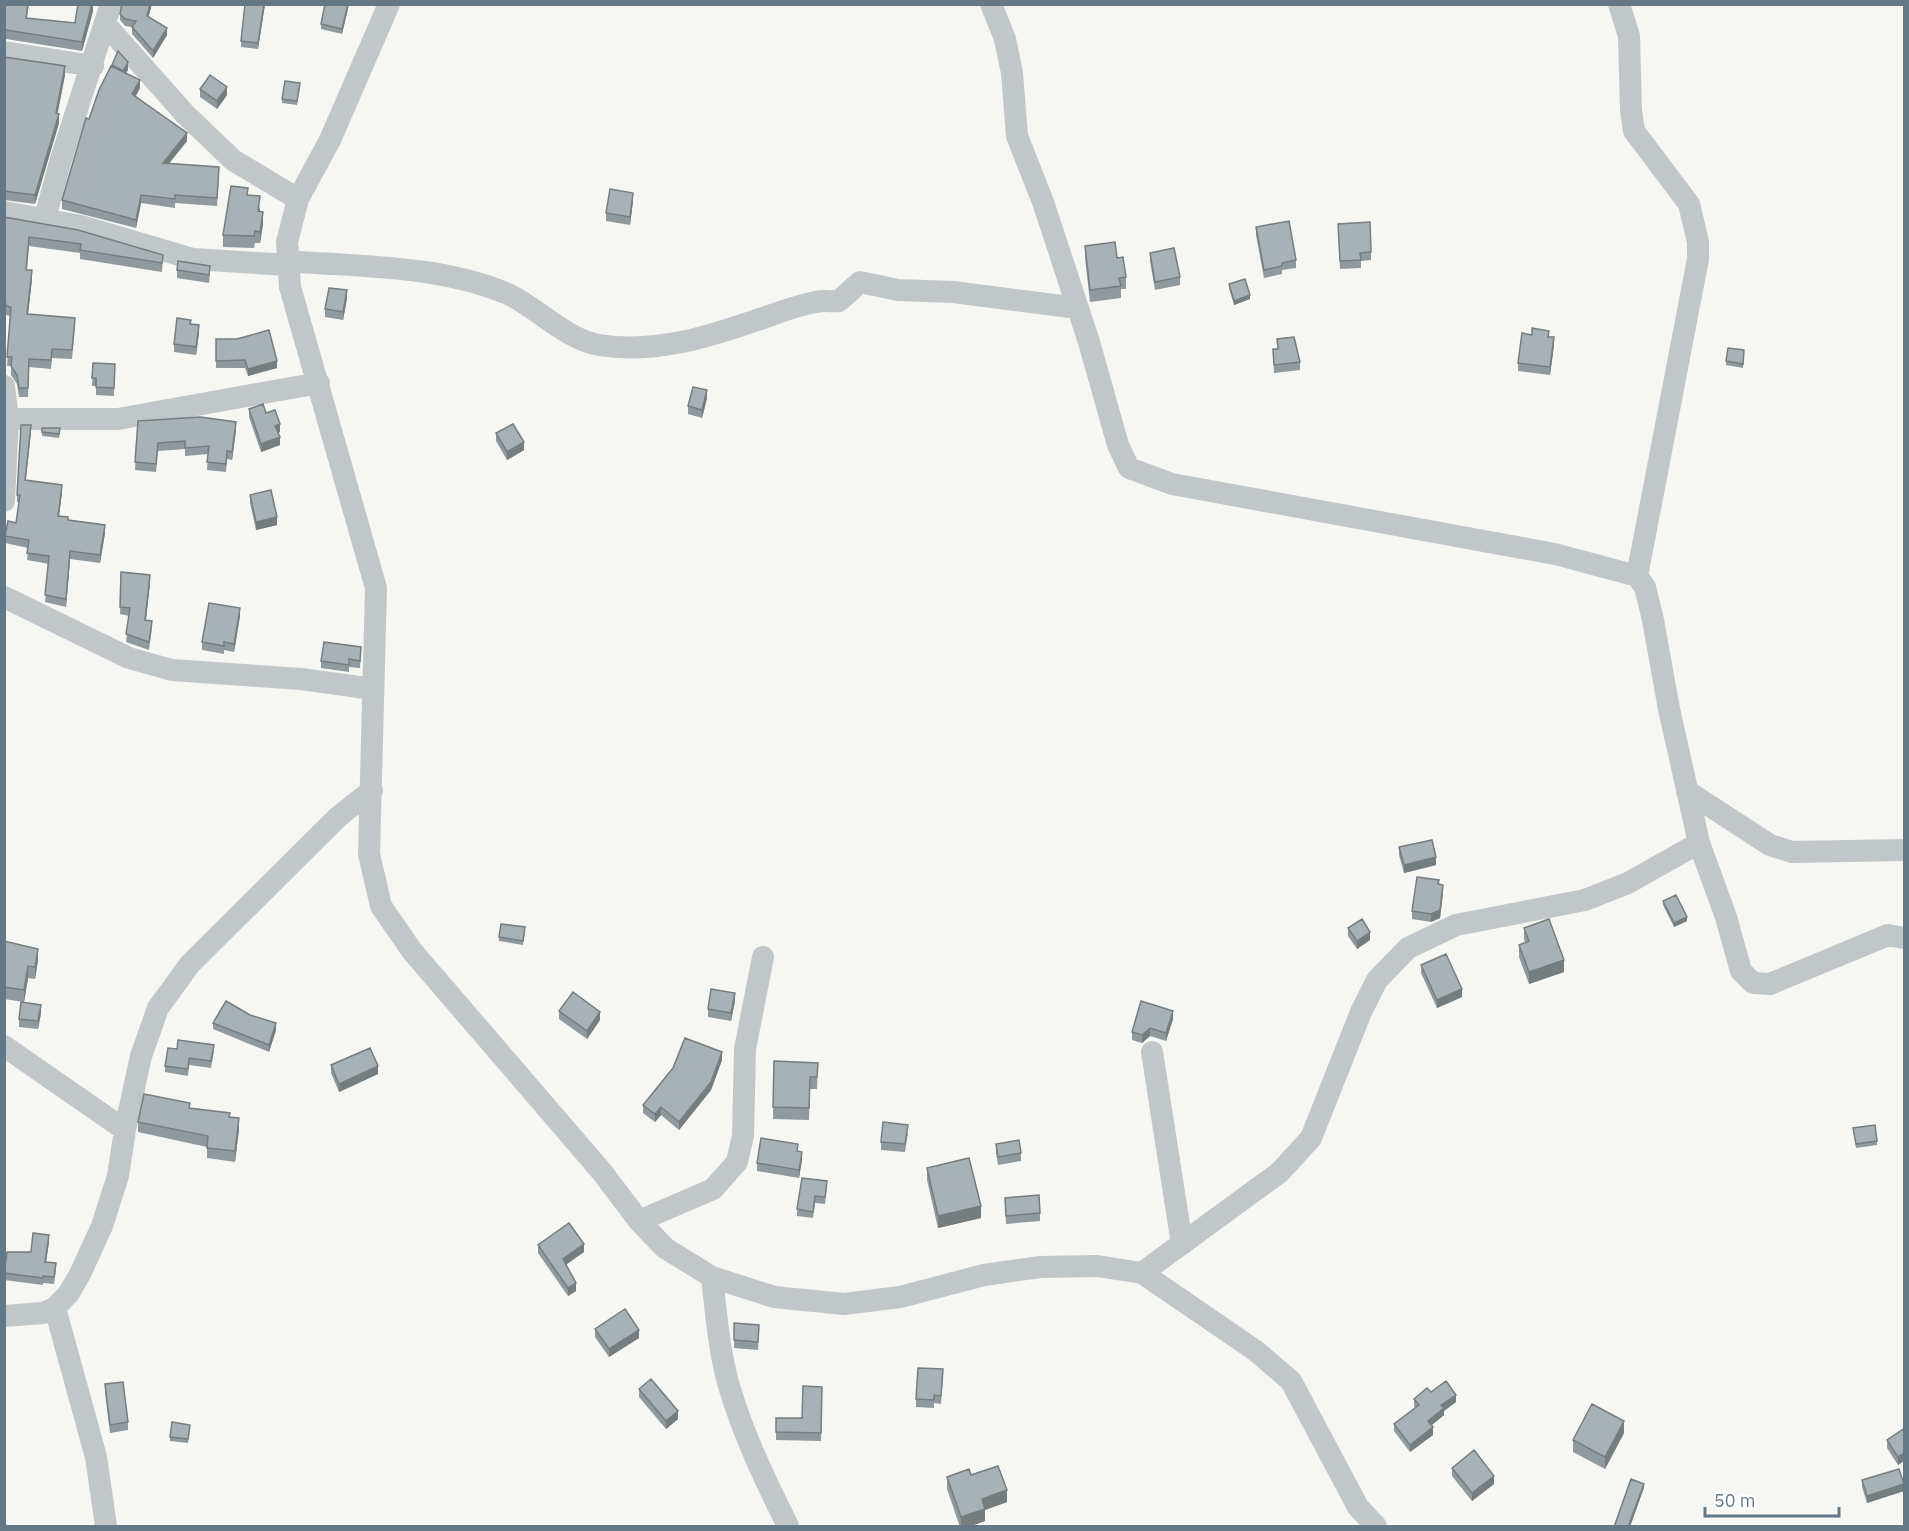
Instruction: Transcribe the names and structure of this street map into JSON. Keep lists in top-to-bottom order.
{
  "scale_bar": "50 m"
}
